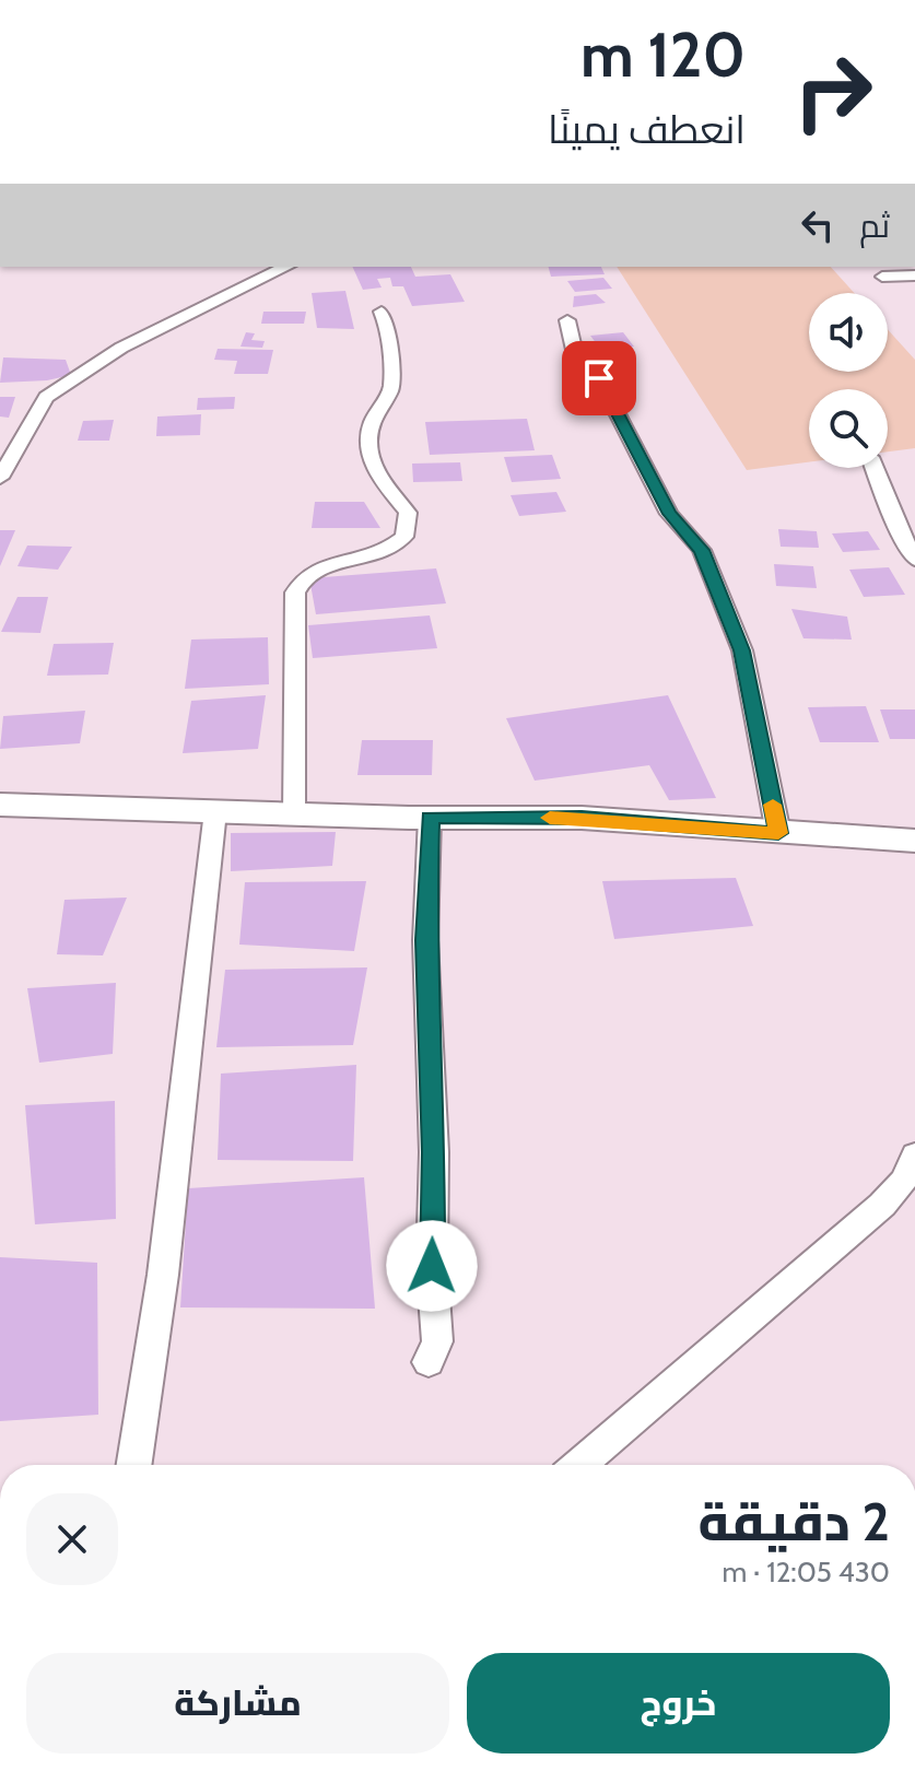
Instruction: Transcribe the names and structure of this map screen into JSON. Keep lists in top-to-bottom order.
{
  "page": {
    "turn": ["120 m", "انعطف يمينًا"],
    "then": "ثم",
    "heading": ["2 دقيقة", "430 m · 12:05"],
    "buttons": ["خروج", "مشاركة"]
  }
}
